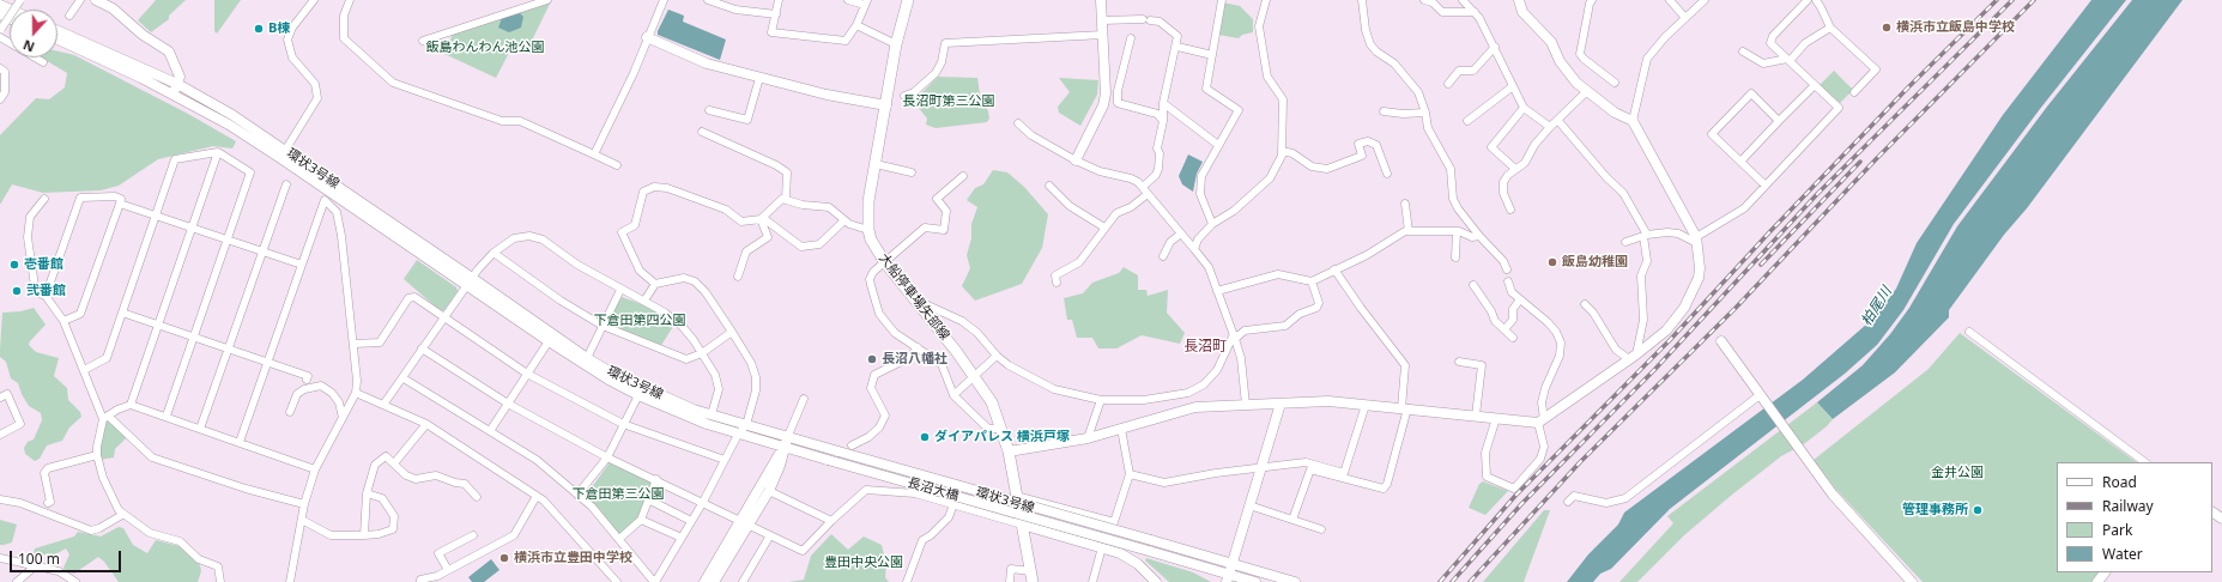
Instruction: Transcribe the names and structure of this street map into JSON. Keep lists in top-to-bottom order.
{
  "streets": {
    "main road": ["大船停車場矢部線"],
    "street": ["環状3号線", "長沼大橋"]
  },
  "crossings": [
    ["環状3号線", "長沼大橋"]
  ],
  "districts": ["長沼町"],
  "water": ["柏尾川"],
  "parks": [
    "飯島わんわん池公園",
    "長沼町第三公園",
    "下倉田第四公園",
    "金井公園",
    "下倉田第三公園",
    "豊田中央公園"
  ],
  "places": [
    "横浜市立飯島中学校",
    "B棟",
    "飯島幼稚園",
    "壱番館",
    "弐番館",
    "長沼八幡社",
    "ダイアパレス 横浜戸塚",
    "管理事務所",
    "横浜市立豊田中学校"
  ],
  "legend": [
    "Road",
    "Railway",
    "Park",
    "Water"
  ],
  "scale_bar": "100 m",
  "north": "bottom"
}
